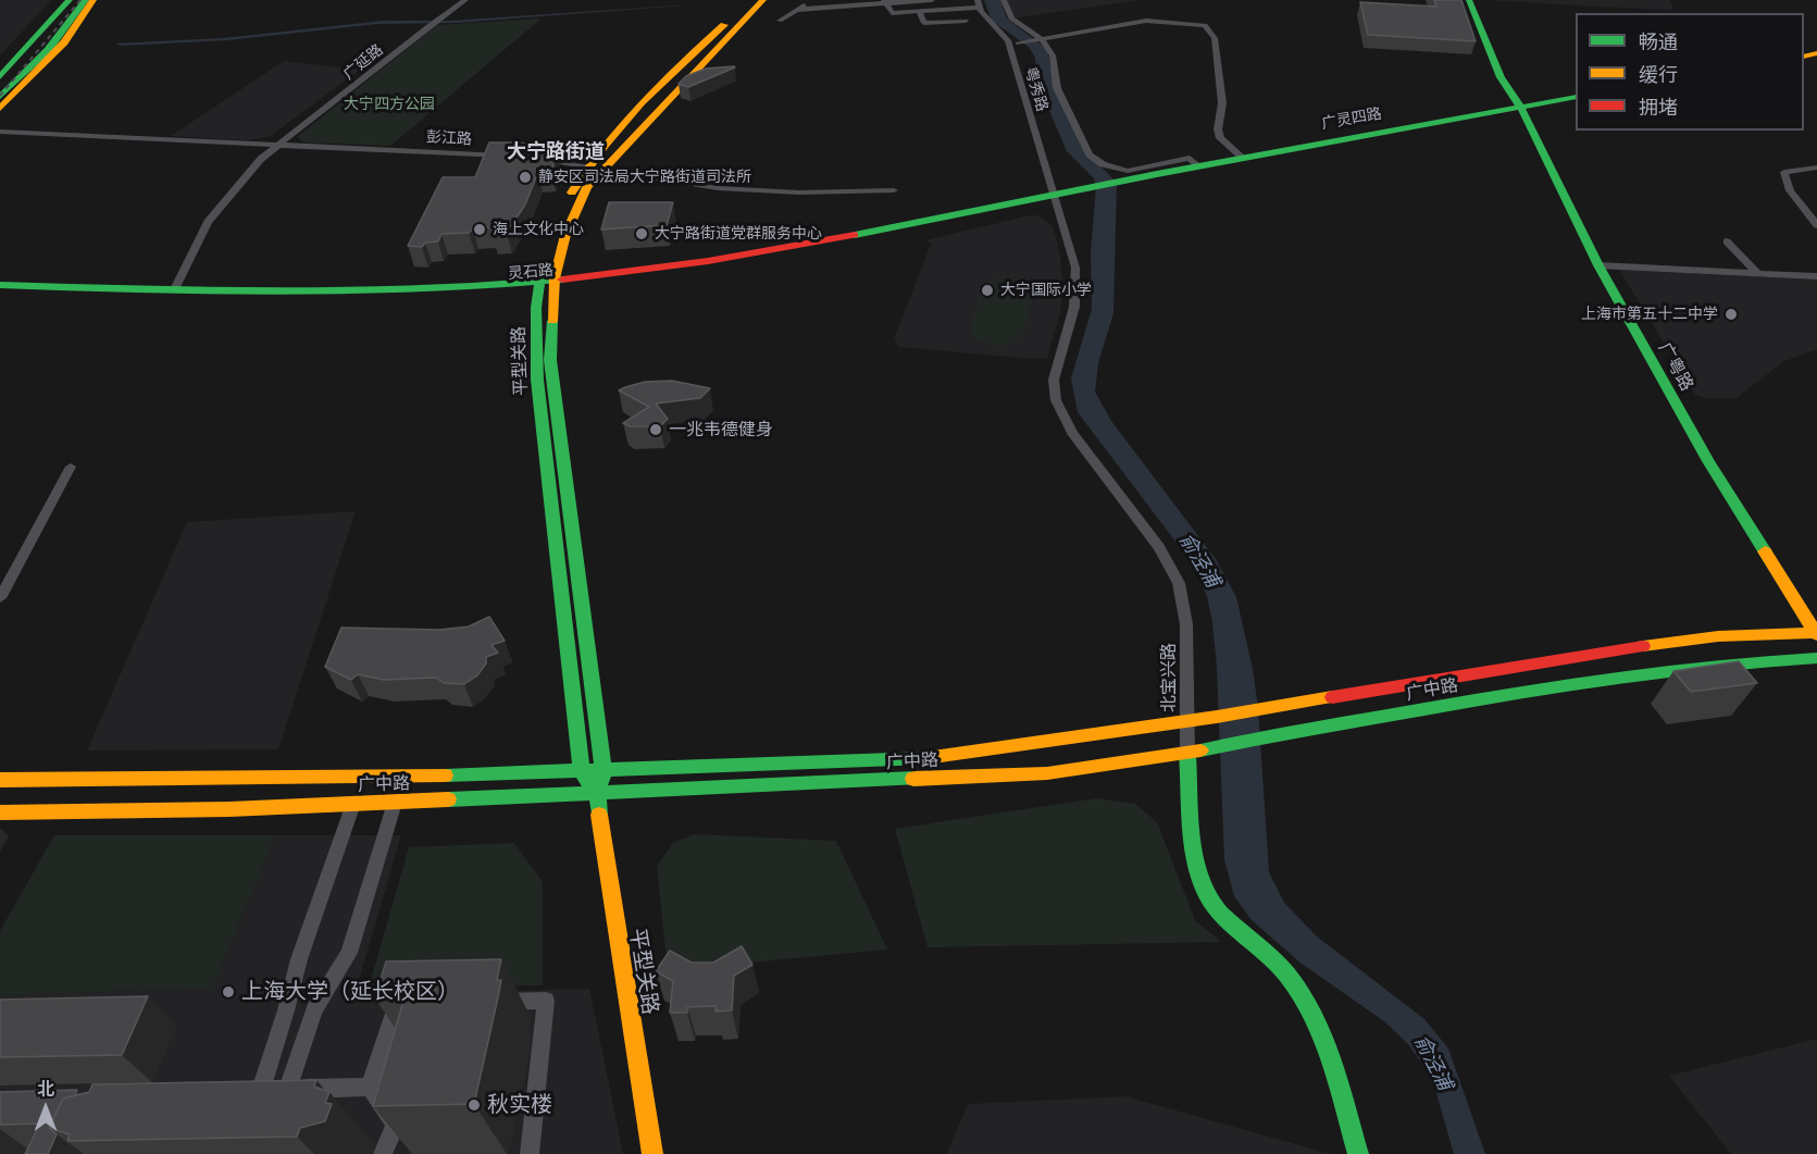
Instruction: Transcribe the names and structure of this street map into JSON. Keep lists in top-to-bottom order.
{
  "streets": {
    "main road": [
      "广灵四路",
      "灵石路",
      "平型关路",
      "广粤路",
      "北宝兴路",
      "广中路"
    ],
    "street": ["广延路", "粤秀路", "彭江路"]
  },
  "crossings": [
    ["广延路", "彭江路"],
    ["广延路", "灵石路"],
    ["粤秀路", "灵石路"],
    ["粤秀路", "北宝兴路"],
    ["广灵四路", "灵石路"],
    ["广灵四路", "广粤路"],
    ["灵石路", "平型关路"],
    ["灵石路", "北宝兴路"],
    ["平型关路", "广中路"],
    ["广粤路", "广中路"],
    ["北宝兴路", "广中路"]
  ],
  "districts": ["大宁路街道"],
  "water": ["俞泾浦"],
  "parks": ["大宁四方公园"],
  "places": [
    "静安区司法局大宁路街道司法所",
    "海上文化中心",
    "大宁路街道党群服务中心",
    "大宁国际小学",
    "上海市第五十二中学",
    "一兆韦德健身",
    "上海大学（延长校区）",
    "秋实楼"
  ],
  "legend": ["畅通", "缓行", "拥堵"],
  "north": "top"
}
